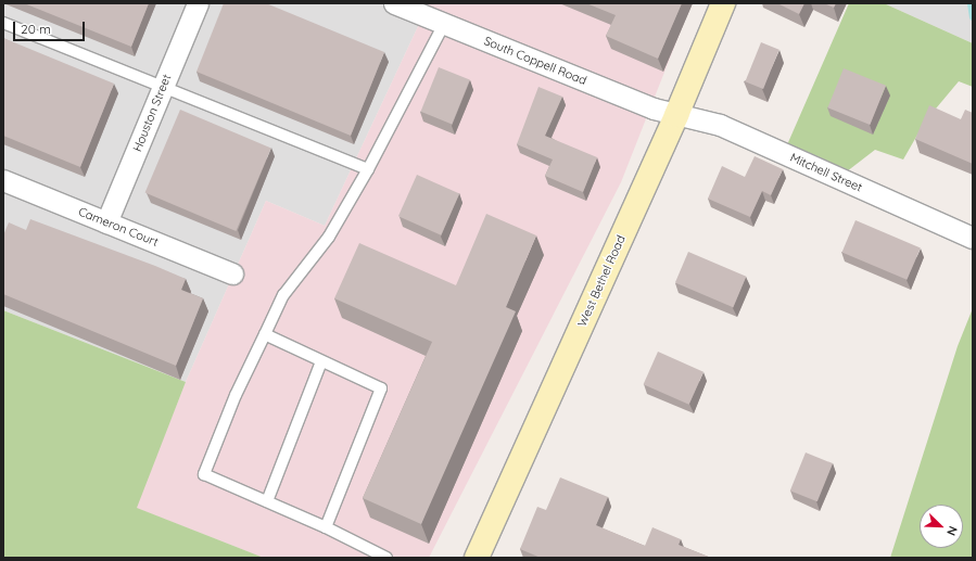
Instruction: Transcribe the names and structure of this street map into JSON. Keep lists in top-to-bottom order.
{
  "streets": {
    "main road": ["West Bethel Road"],
    "street": [
      "South Coppell Road",
      "Houston Street",
      "Mitchell Street",
      "Cameron Court"
    ]
  },
  "crossings": [
    ["South Coppell Road", "Mitchell Street"],
    ["South Coppell Road", "West Bethel Road"],
    ["Houston Street", "Cameron Court"],
    ["Mitchell Street", "West Bethel Road"]
  ],
  "scale_bar": "20 m",
  "north": "bottom right"
}
